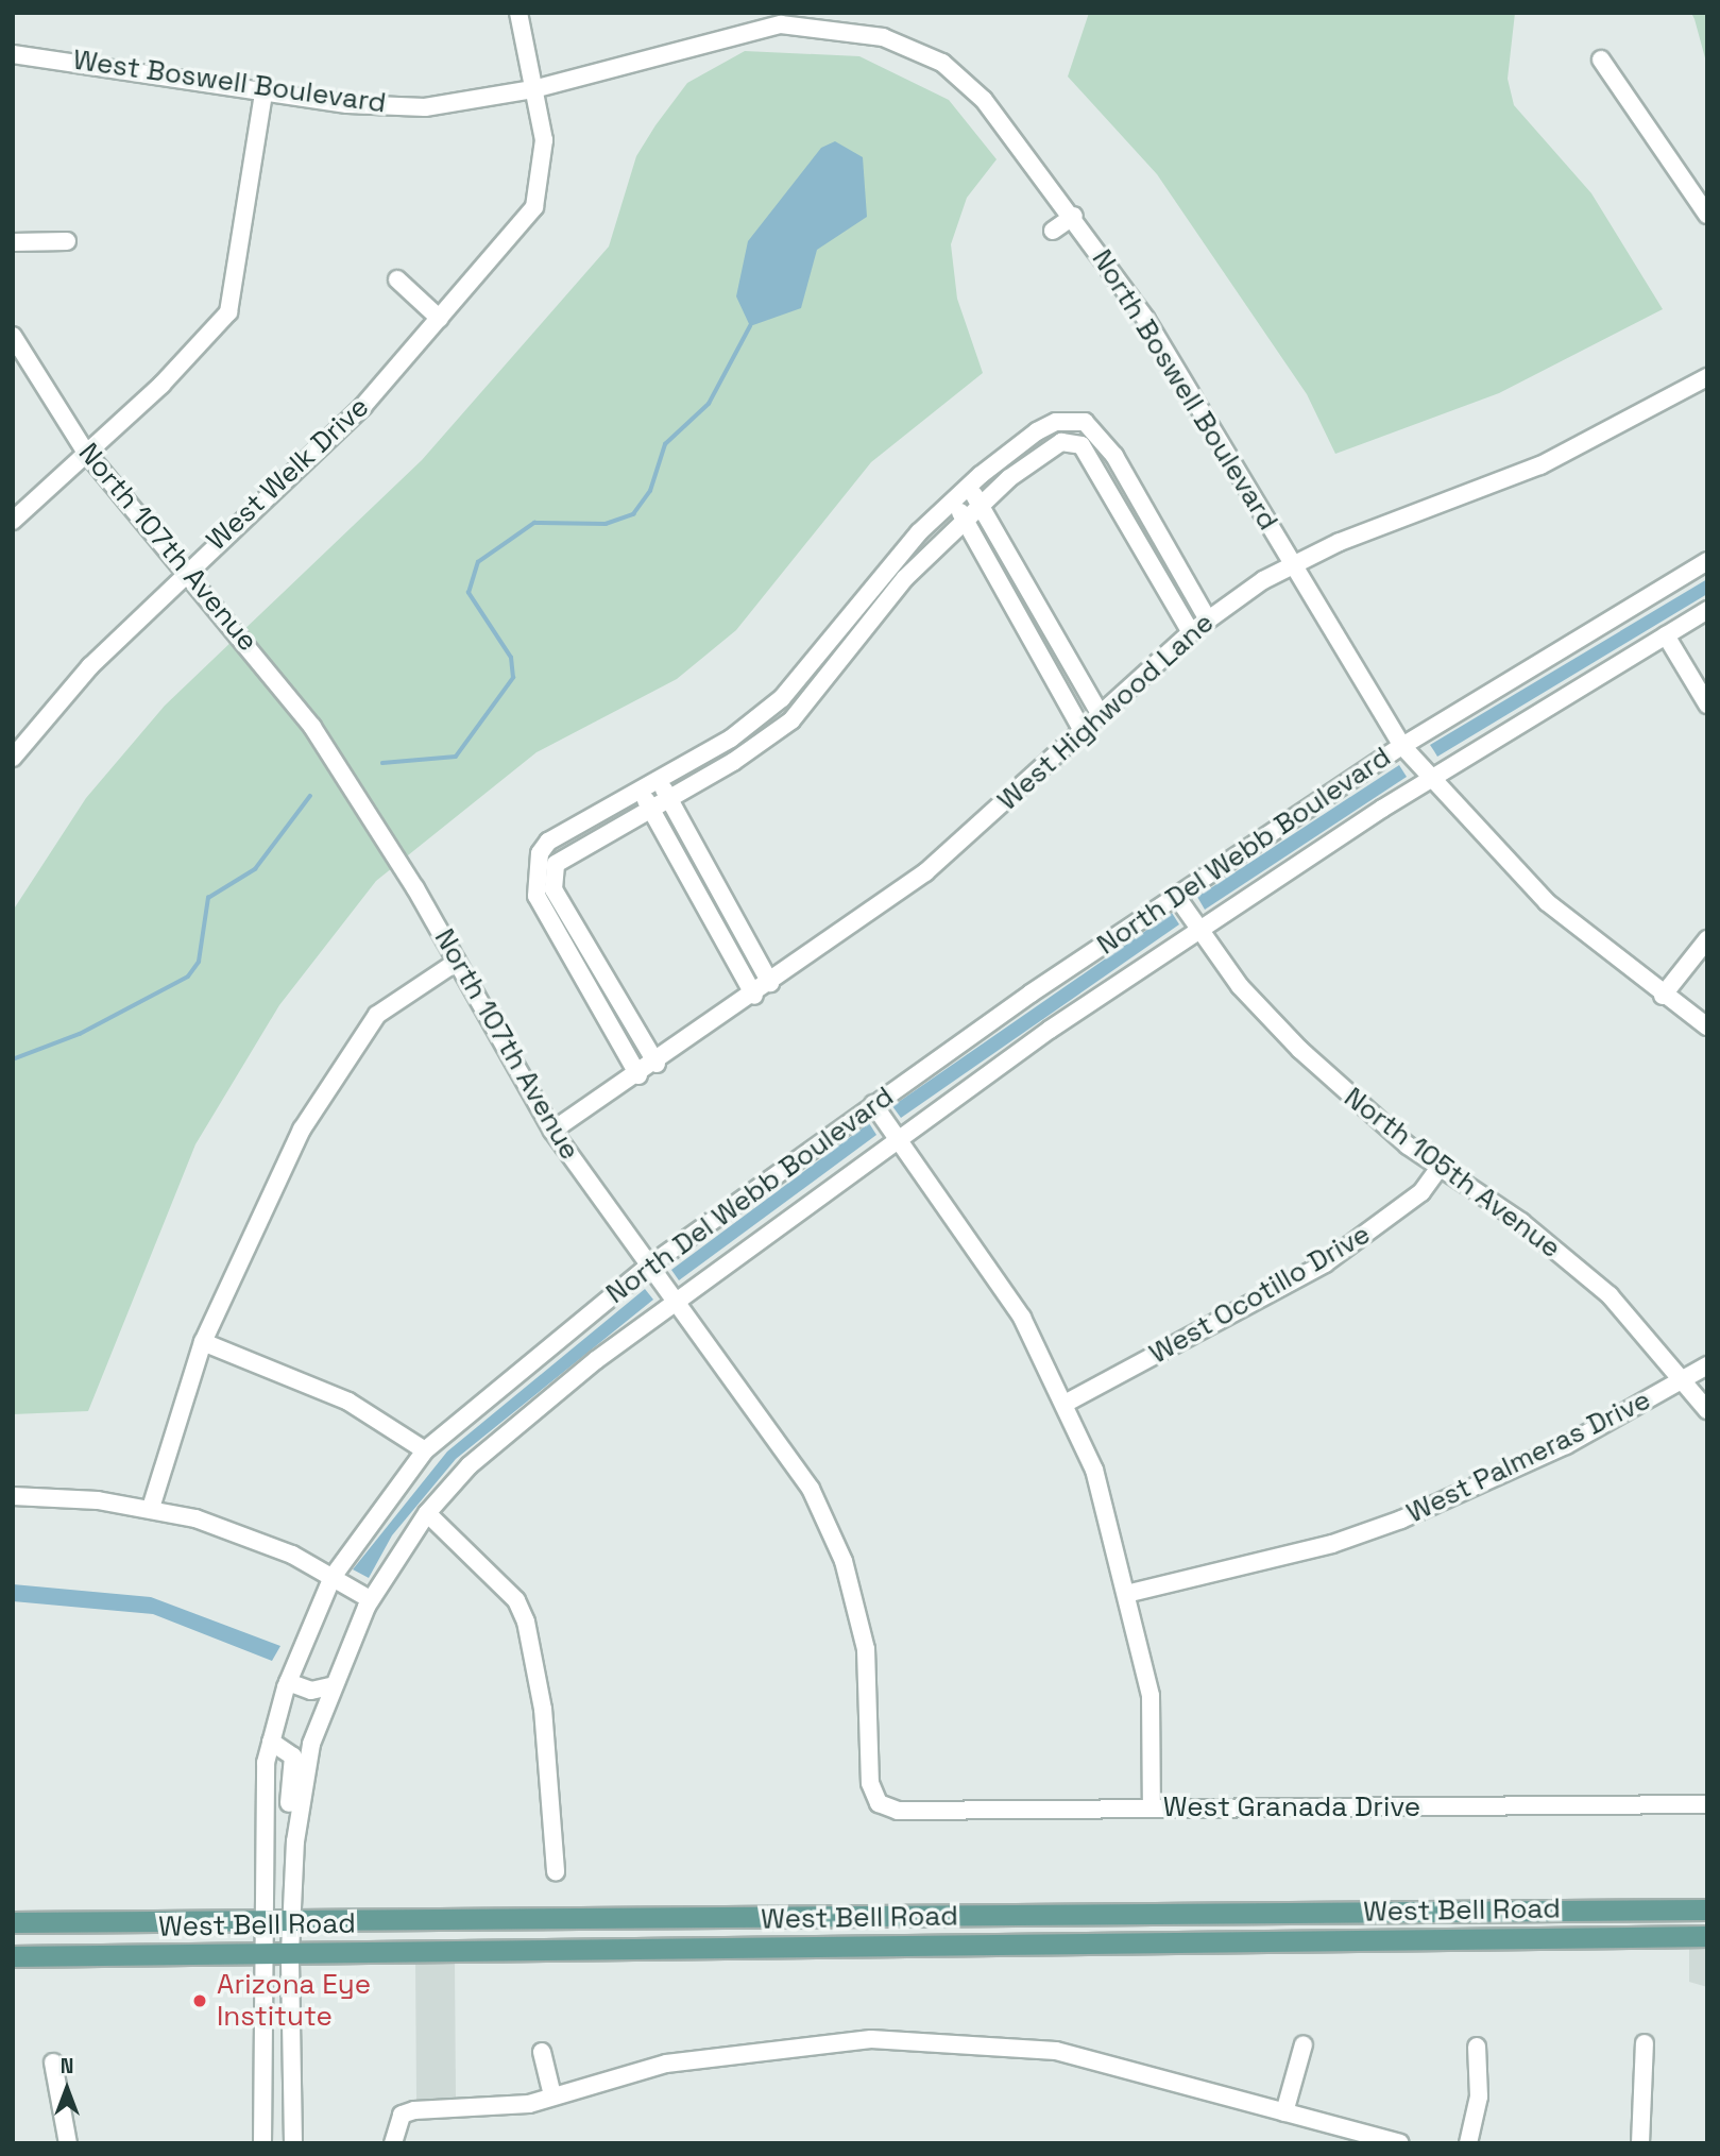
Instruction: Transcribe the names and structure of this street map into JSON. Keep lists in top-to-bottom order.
{
  "streets": {
    "main road": ["West Bell Road"],
    "street": [
      "West Boswell Boulevard",
      "North Boswell Boulevard",
      "West Welk Drive",
      "North 107th Avenue",
      "West Highwood Lane",
      "North Del Webb Boulevard",
      "North 105th Avenue",
      "West Ocotillo Drive",
      "West Palmeras Drive",
      "West Granada Drive"
    ]
  },
  "crossings": [
    ["West Boswell Boulevard", "North Boswell Boulevard"],
    ["West Boswell Boulevard", "West Welk Drive"],
    ["North Boswell Boulevard", "West Welk Drive"],
    ["North Boswell Boulevard", "West Highwood Lane"],
    ["North Boswell Boulevard", "North Del Webb Boulevard"],
    ["West Welk Drive", "North 107th Avenue"],
    ["North 107th Avenue", "West Highwood Lane"],
    ["North 107th Avenue", "North Del Webb Boulevard"],
    ["North 107th Avenue", "West Granada Drive"],
    ["North Del Webb Boulevard", "North 105th Avenue"],
    ["North Del Webb Boulevard", "West Bell Road"],
    ["North 105th Avenue", "West Ocotillo Drive"],
    ["North 105th Avenue", "West Palmeras Drive"]
  ],
  "places": ["Arizona Eye Institute"],
  "north": "top"
}
